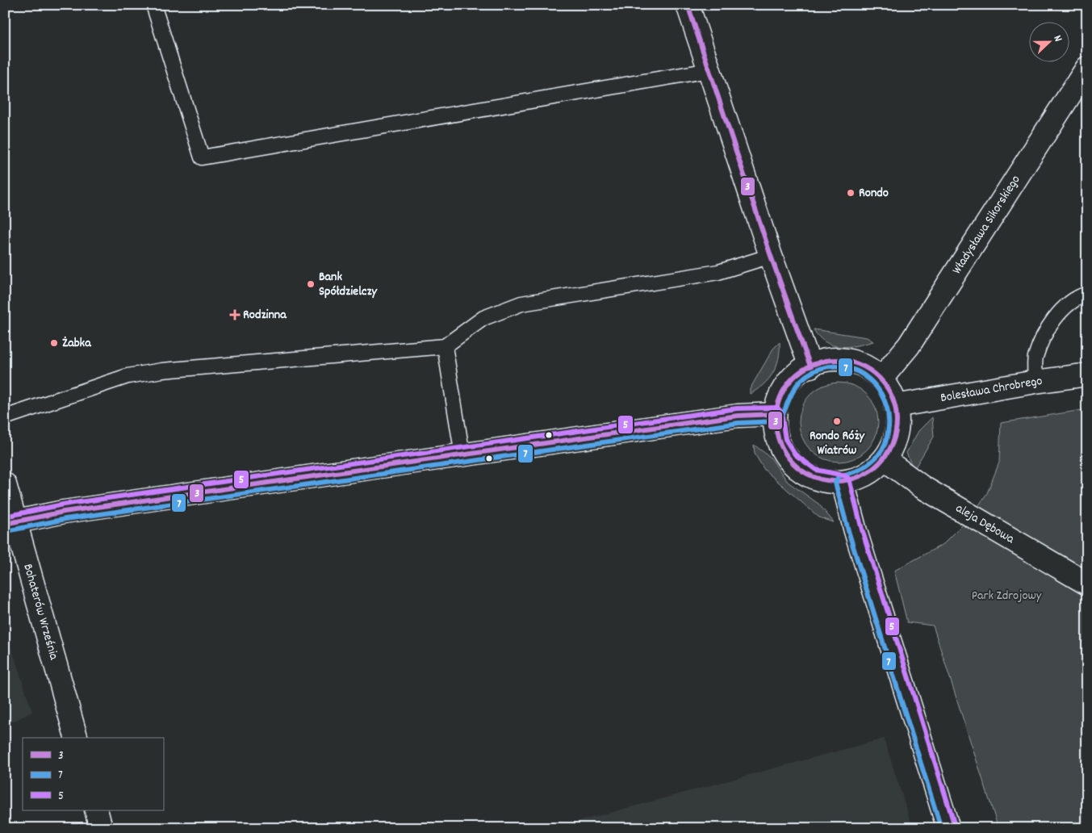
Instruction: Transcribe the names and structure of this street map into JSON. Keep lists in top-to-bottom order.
{
  "streets": {
    "street": [
      "Władysława Sikorskiego",
      "Bolesława Chrobrego",
      "aleja Dębowa",
      "Bohaterów Września"
    ]
  },
  "crossings": [
    ["Władysława Sikorskiego", "Bolesława Chrobrego"],
    ["Władysława Sikorskiego", "aleja Dębowa"],
    ["Bolesława Chrobrego", "aleja Dębowa"]
  ],
  "parks": ["Park Zdrojowy"],
  "places": {
    "other": [
      "Rondo",
      "Bank Spółdzielczy",
      "Żabka",
      "Rondo Róży Wiatrów"
    ],
    "health": ["Rodzinna"]
  },
  "lines": ["transit line 3", "transit line 7", "transit line 5"],
  "legend": ["3", "7", "5"],
  "north": "right"
}
